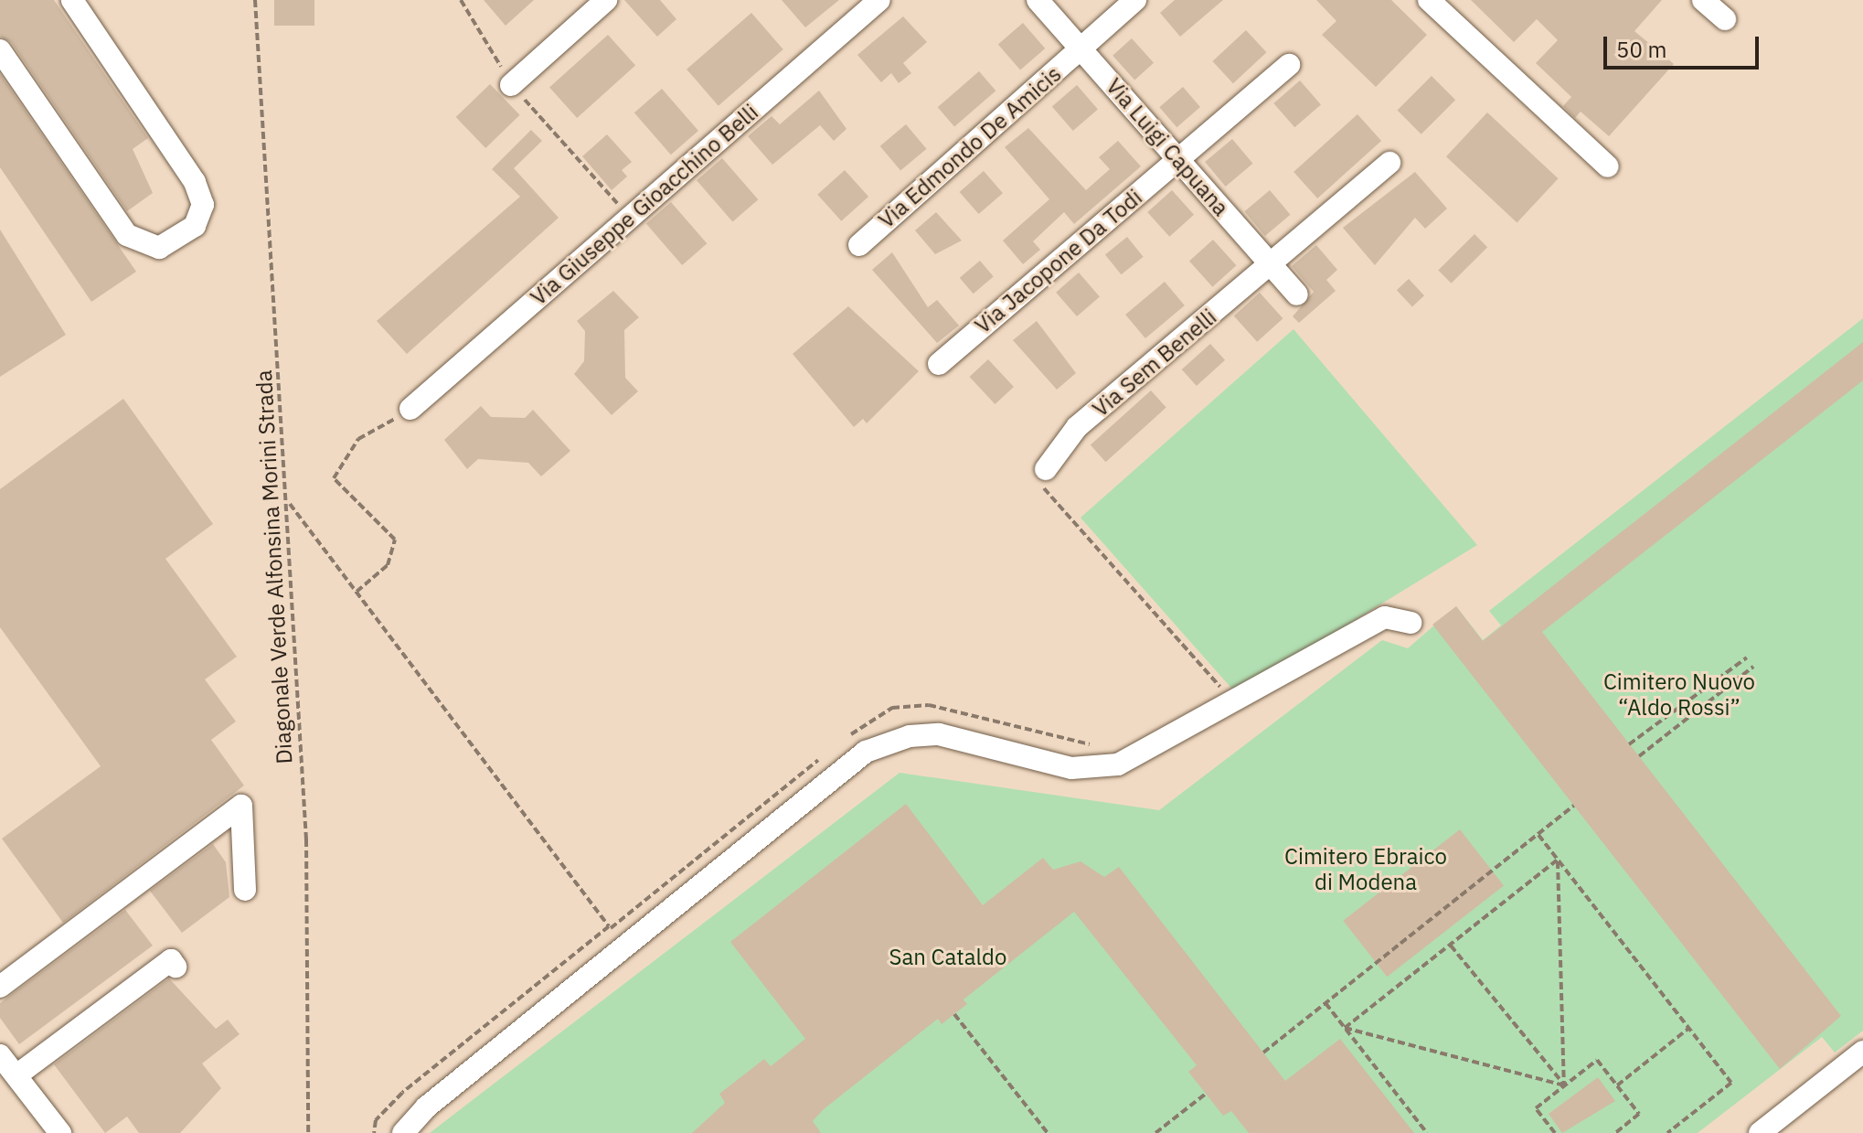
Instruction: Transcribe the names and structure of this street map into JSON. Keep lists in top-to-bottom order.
{
  "streets": {
    "street": [
      "Via Edmondo De Amicis",
      "Via Luigi Capuana",
      "Via Giuseppe Gioacchino Belli",
      "Via Jacopone Da Todi",
      "Via Sem Benelli"
    ],
    "path": ["Diagonale Verde Alfonsina Morini Strada"]
  },
  "crossings": [
    ["Via Edmondo De Amicis", "Via Luigi Capuana"],
    ["Via Luigi Capuana", "Via Jacopone Da Todi"],
    ["Via Luigi Capuana", "Via Sem Benelli"]
  ],
  "parks": ["Cimitero Nuovo “Aldo Rossi”", "Cimitero Ebraico di Modena", "San Cataldo"],
  "scale_bar": "50 m"
}
